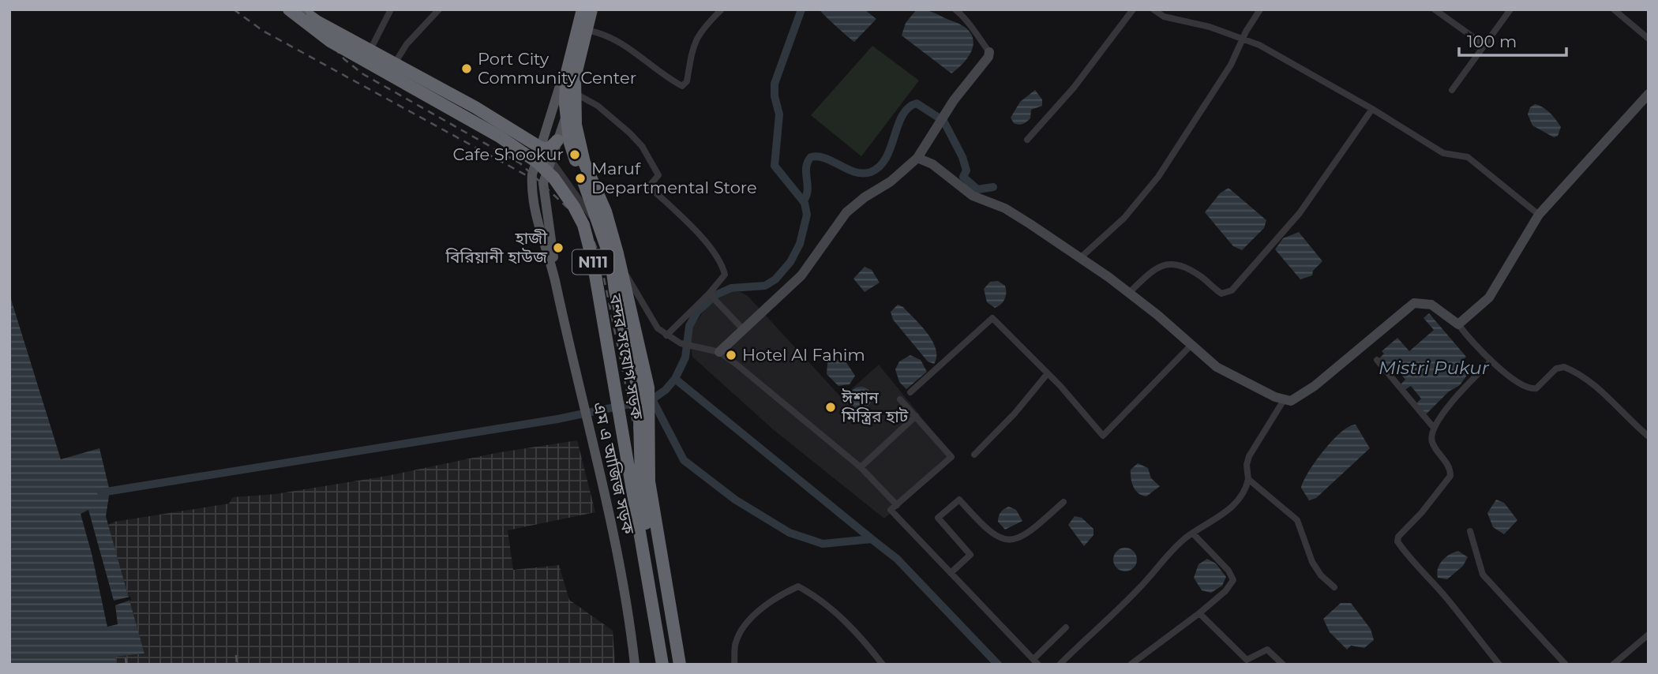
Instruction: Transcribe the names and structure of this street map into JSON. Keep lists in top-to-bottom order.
{
  "streets": {
    "highway": ["N111", "বন্দর সংযোগ সড়ক"],
    "main road": ["এম এ আজিজ সড়ক"]
  },
  "water": ["Mistri Pukur"],
  "places": [
    "Port City Community Center",
    "Cafe Shookur",
    "Maruf Departmental Store",
    "হাজী বিরিয়ানী হাউজ",
    "Hotel Al Fahim",
    "ঈশান মিস্ত্রির হাট"
  ],
  "scale_bar": "100 m"
}
